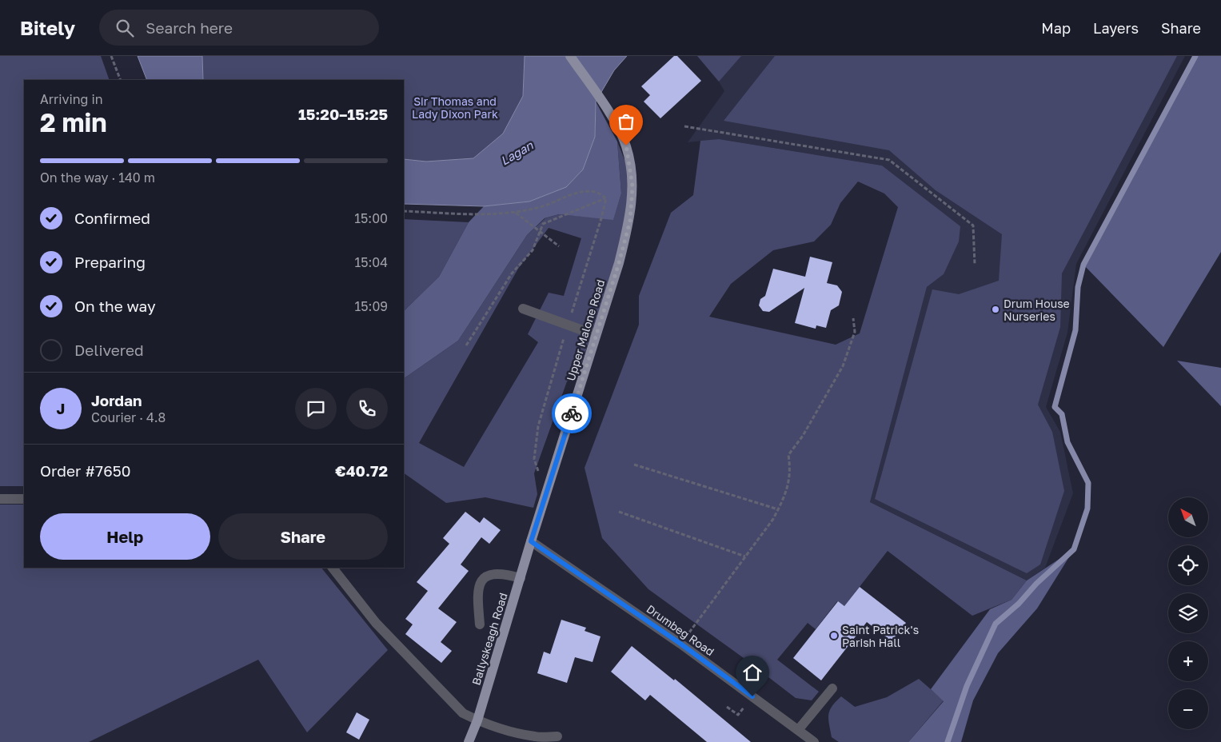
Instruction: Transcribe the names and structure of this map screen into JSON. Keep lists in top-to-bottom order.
{
  "streets": {
    "main road": ["Upper Malone Road", "Ballyskeagh Road"],
    "street": ["Drumbeg Road"]
  },
  "crossings": [
    ["Upper Malone Road", "Drumbeg Road"],
    ["Upper Malone Road", "Ballyskeagh Road"],
    ["Drumbeg Road", "Ballyskeagh Road"]
  ],
  "water": ["Lagan"],
  "parks": ["Sir Thomas and Lady Dixon Park"],
  "places": ["Drum House Nurseries", "Saint Patrick's Parish Hall"],
  "north": "top left",
  "page": {
    "header": "Bitely",
    "search": "Search here",
    "nav": ["Map", "Layers", "Share"],
    "heading": ["2 min", "Arriving in", "15:20–15:25"],
    "panel": [
      "Jordan",
      "Courier · 4.8",
      "Order #7650",
      "€40.72"
    ],
    "bar": "On the way · 140 m",
    "list": [
      ["Confirmed", "15:00"],
      ["Preparing", "15:04"],
      ["On the way", "15:09"],
      "Delivered"
    ],
    "round": "J",
    "map_buttons": ["+", "−"],
    "buttons": ["Help", "Share"]
  }
}
